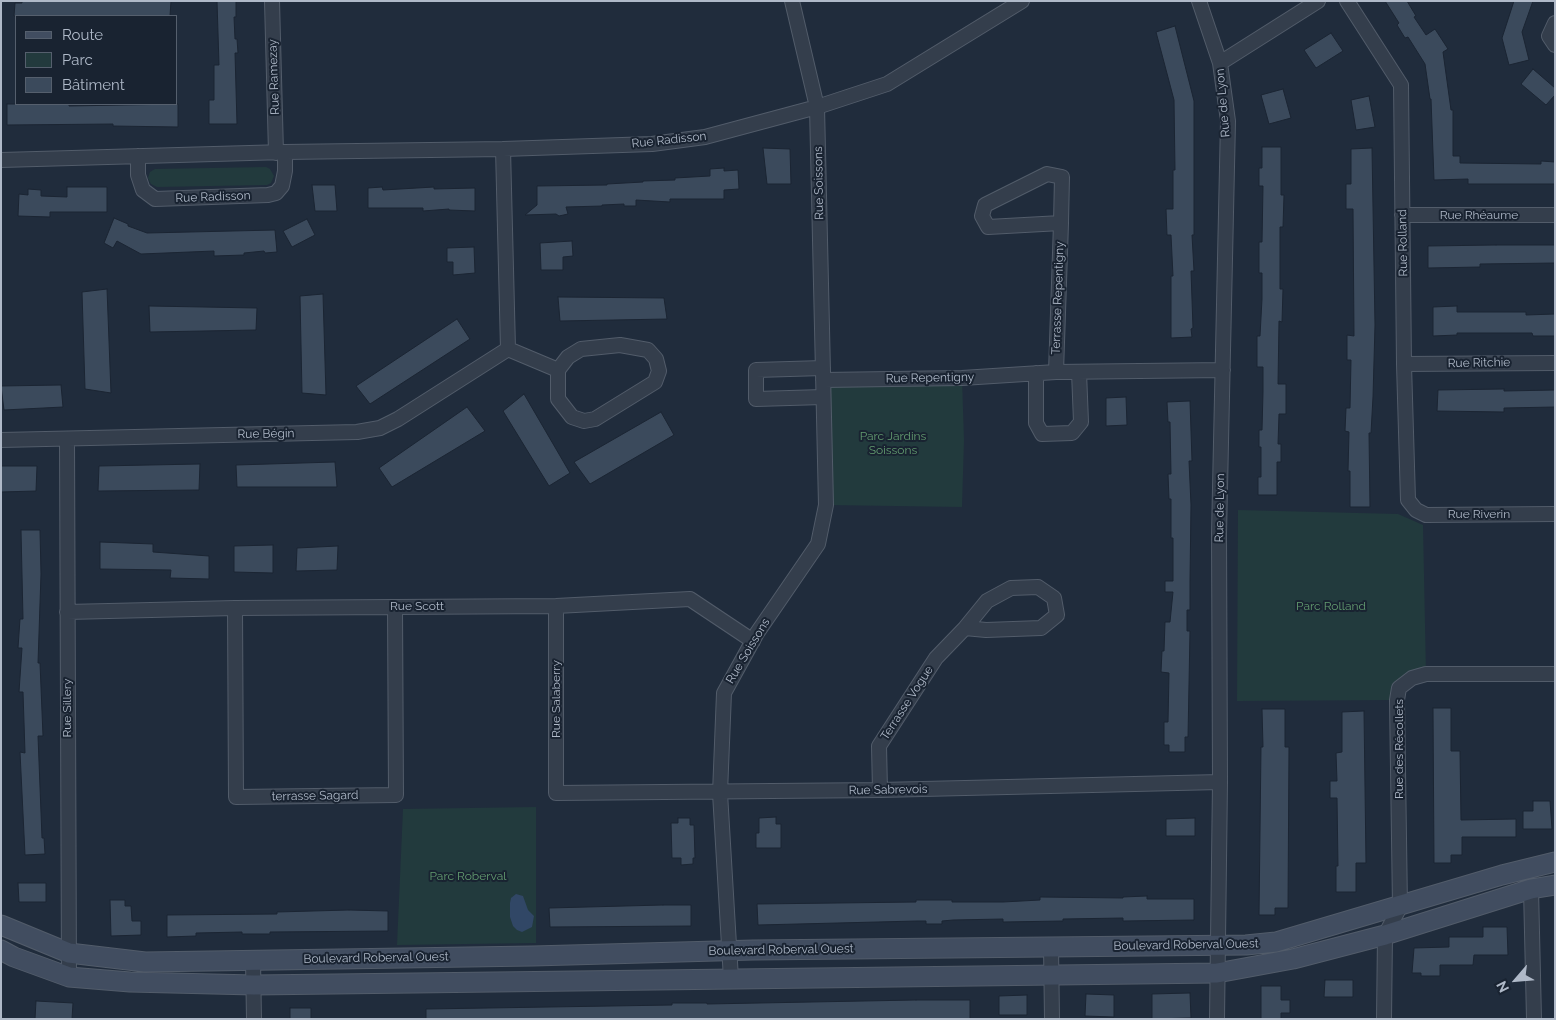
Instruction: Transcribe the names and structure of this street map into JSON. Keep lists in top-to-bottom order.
{
  "streets": {
    "street": [
      "Rue Ramezay",
      "Rue de Lyon",
      "Rue Radisson",
      "Rue Soissons",
      "Rue Rhéaume",
      "Rue Rolland",
      "Terrasse Repentigny",
      "Rue Ritchie",
      "Rue Repentigny",
      "Rue Bégin",
      "Rue Riverin",
      "Rue Scott",
      "Rue Salaberry",
      "Terrasse Vogue",
      "Rue Sillery",
      "Rue des Récollets",
      "Rue Sabrevois",
      "terrasse Sagard",
      "Boulevard Roberval Ouest"
    ]
  },
  "crossings": [
    ["Rue Ramezay", "Rue Radisson"],
    ["Rue de Lyon", "Rue Repentigny"],
    ["Rue de Lyon", "Rue Sabrevois"],
    ["Rue de Lyon", "Boulevard Roberval Ouest"],
    ["Rue Radisson", "Rue Soissons"],
    ["Rue Soissons", "Rue Repentigny"],
    ["Rue Soissons", "Rue Scott"],
    ["Rue Soissons", "Rue Sabrevois"],
    ["Rue Soissons", "Boulevard Roberval Ouest"],
    ["Rue Rhéaume", "Rue Rolland"],
    ["Rue Rolland", "Rue Ritchie"],
    ["Rue Rolland", "Rue Riverin"],
    ["Terrasse Repentigny", "Rue Repentigny"],
    ["Rue Bégin", "Rue Sillery"],
    ["Rue Scott", "Rue Salaberry"],
    ["Rue Scott", "Rue Sillery"],
    ["Rue Scott", "terrasse Sagard"],
    ["Rue Salaberry", "Rue Sabrevois"],
    ["Terrasse Vogue", "Rue Sabrevois"],
    ["Rue Sillery", "Boulevard Roberval Ouest"],
    ["Rue des Récollets", "Boulevard Roberval Ouest"]
  ],
  "parks": ["Parc Jardins Soissons", "Parc Rolland", "Parc Roberval"],
  "legend": ["Route", "Parc", "Bâtiment"],
  "north": "bottom left"
}
